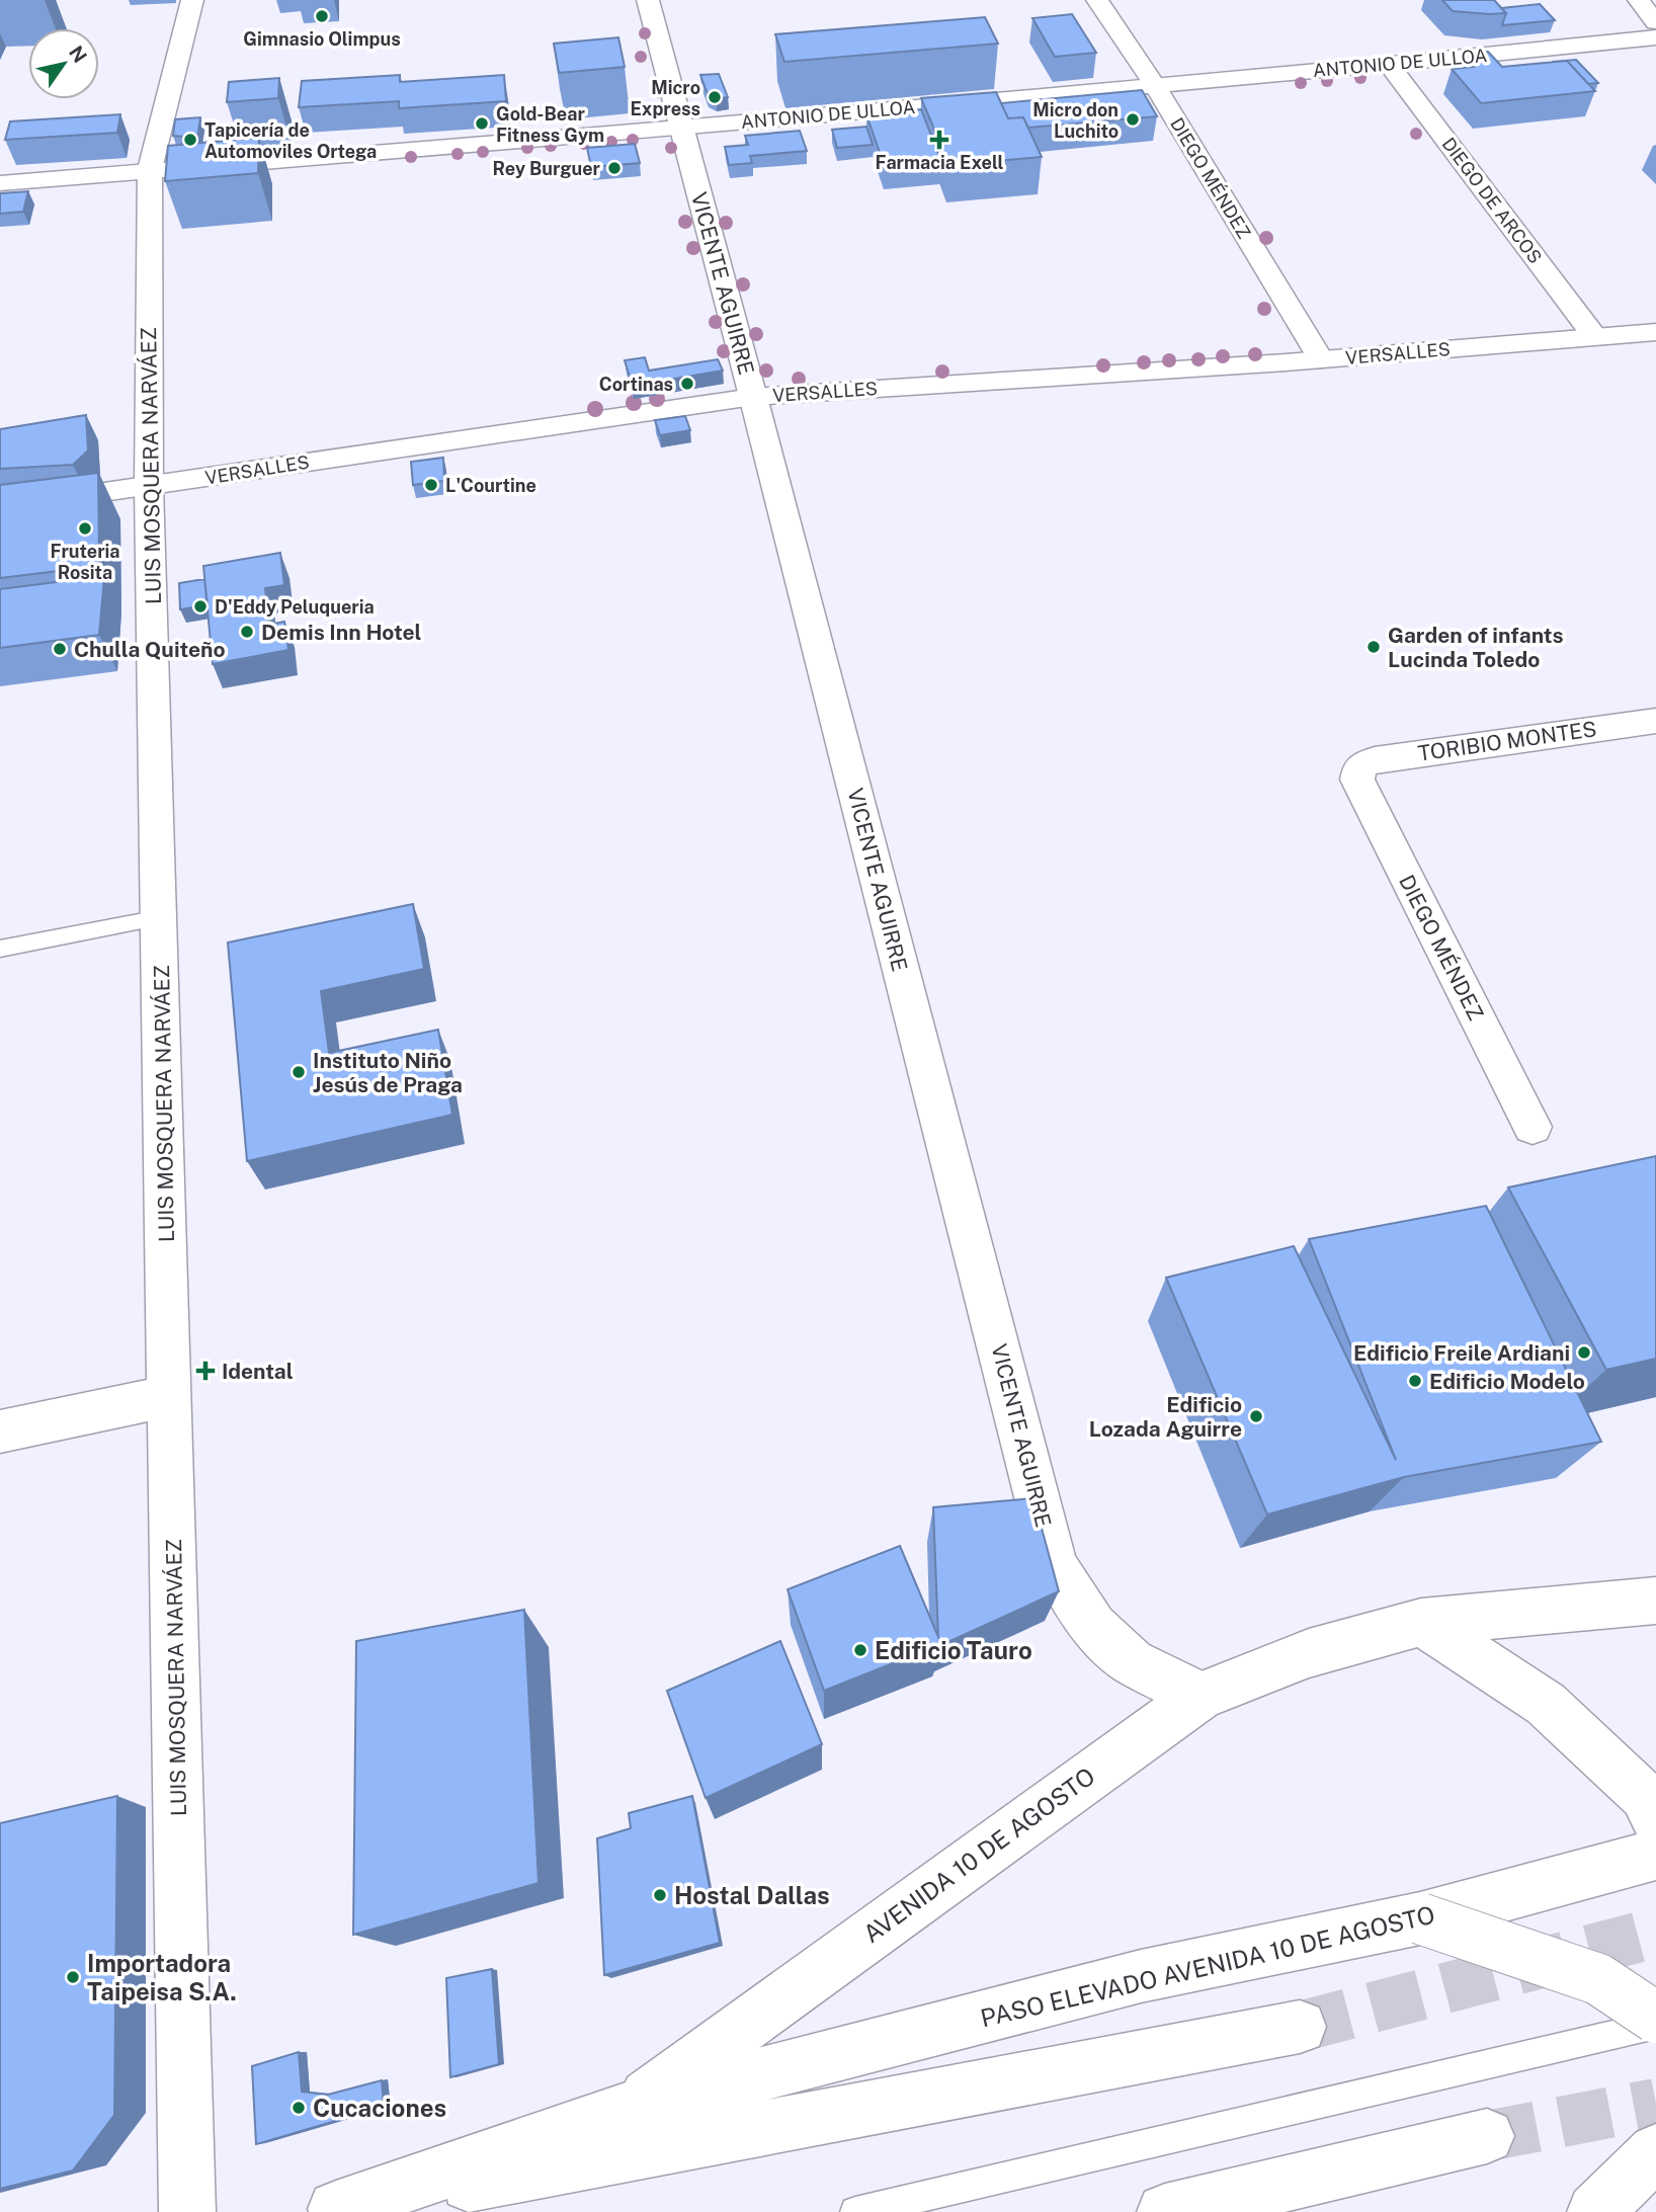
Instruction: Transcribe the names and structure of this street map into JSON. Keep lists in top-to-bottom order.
{
  "streets": {
    "street": [
      "ANTONIO DE ULLOA",
      "DIEGO MÉNDEZ",
      "DIEGO DE ARCOS",
      "VICENTE AGUIRRE",
      "VERSALLES",
      "LUIS MOSQUERA NARVÁEZ",
      "TORIBIO MONTES",
      "AVENIDA 10 DE AGOSTO",
      "PASO ELEVADO AVENIDA 10 DE AGOSTO"
    ]
  },
  "crossings": [
    ["ANTONIO DE ULLOA", "DIEGO MÉNDEZ"],
    ["ANTONIO DE ULLOA", "DIEGO DE ARCOS"],
    ["ANTONIO DE ULLOA", "VICENTE AGUIRRE"],
    ["ANTONIO DE ULLOA", "LUIS MOSQUERA NARVÁEZ"],
    ["DIEGO MÉNDEZ", "VERSALLES"],
    ["DIEGO MÉNDEZ", "TORIBIO MONTES"],
    ["DIEGO DE ARCOS", "VERSALLES"],
    ["VICENTE AGUIRRE", "VERSALLES"],
    ["VICENTE AGUIRRE", "AVENIDA 10 DE AGOSTO"],
    ["VERSALLES", "LUIS MOSQUERA NARVÁEZ"],
    ["AVENIDA 10 DE AGOSTO", "PASO ELEVADO AVENIDA 10 DE AGOSTO"]
  ],
  "places": {
    "other": [
      "Gimnasio Olimpus",
      "Micro Express",
      "Micro don Luchito",
      "Gold-Bear Fitness Gym",
      "Tapicería de Automoviles Ortega",
      "Rey Burguer",
      "Cortinas",
      "L'Courtine",
      "Fruteria Rosita",
      "D'Eddy Peluqueria",
      "Demis Inn Hotel",
      "Garden of infants Lucinda Toledo",
      "Chulla Quiteño",
      "Instituto Niño Jesús de Praga",
      "Edificio Freile Ardiani",
      "Edificio Modelo",
      "Edificio Lozada Aguirre",
      "Edificio Tauro",
      "Hostal Dallas",
      "Importadora Taipeisa S.A.",
      "Cucaciones"
    ],
    "health": ["Farmacia Exell", "Idental"]
  },
  "north": "top right"
}
